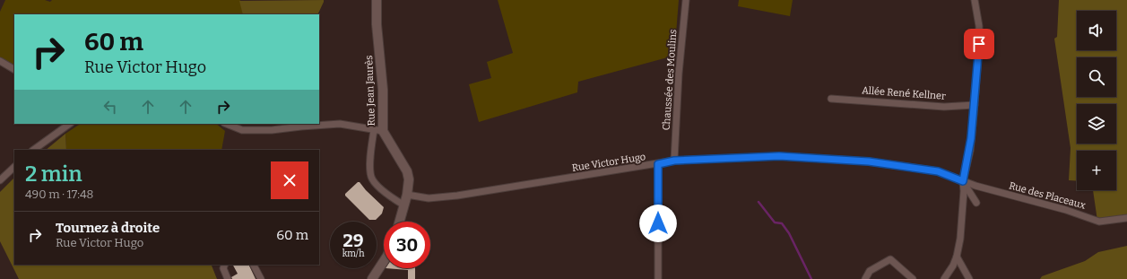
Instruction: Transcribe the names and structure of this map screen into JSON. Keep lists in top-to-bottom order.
{
  "streets": {
    "street": [
      "Chaussée des Moulins",
      "Rue Jean Jaurès",
      "Allée René Kellner",
      "Rue Victor Hugo",
      "Rue des Placeaux"
    ]
  },
  "crossings": [
    ["Chaussée des Moulins", "Rue Victor Hugo"],
    ["Rue Jean Jaurès", "Rue Victor Hugo"],
    ["Rue Victor Hugo", "Rue des Placeaux"]
  ],
  "page": {
    "map_buttons": "+",
    "turn": ["60 m", "Rue Victor Hugo"],
    "heading": ["2 min", "490 m · 17:48"],
    "list": [
      {
        "name": "Tournez à droite",
        "note": "Rue Victor Hugo",
        "value": "60 m"
      }
    ],
    "speed": "29 km/h",
    "limit": "30"
  }
}
